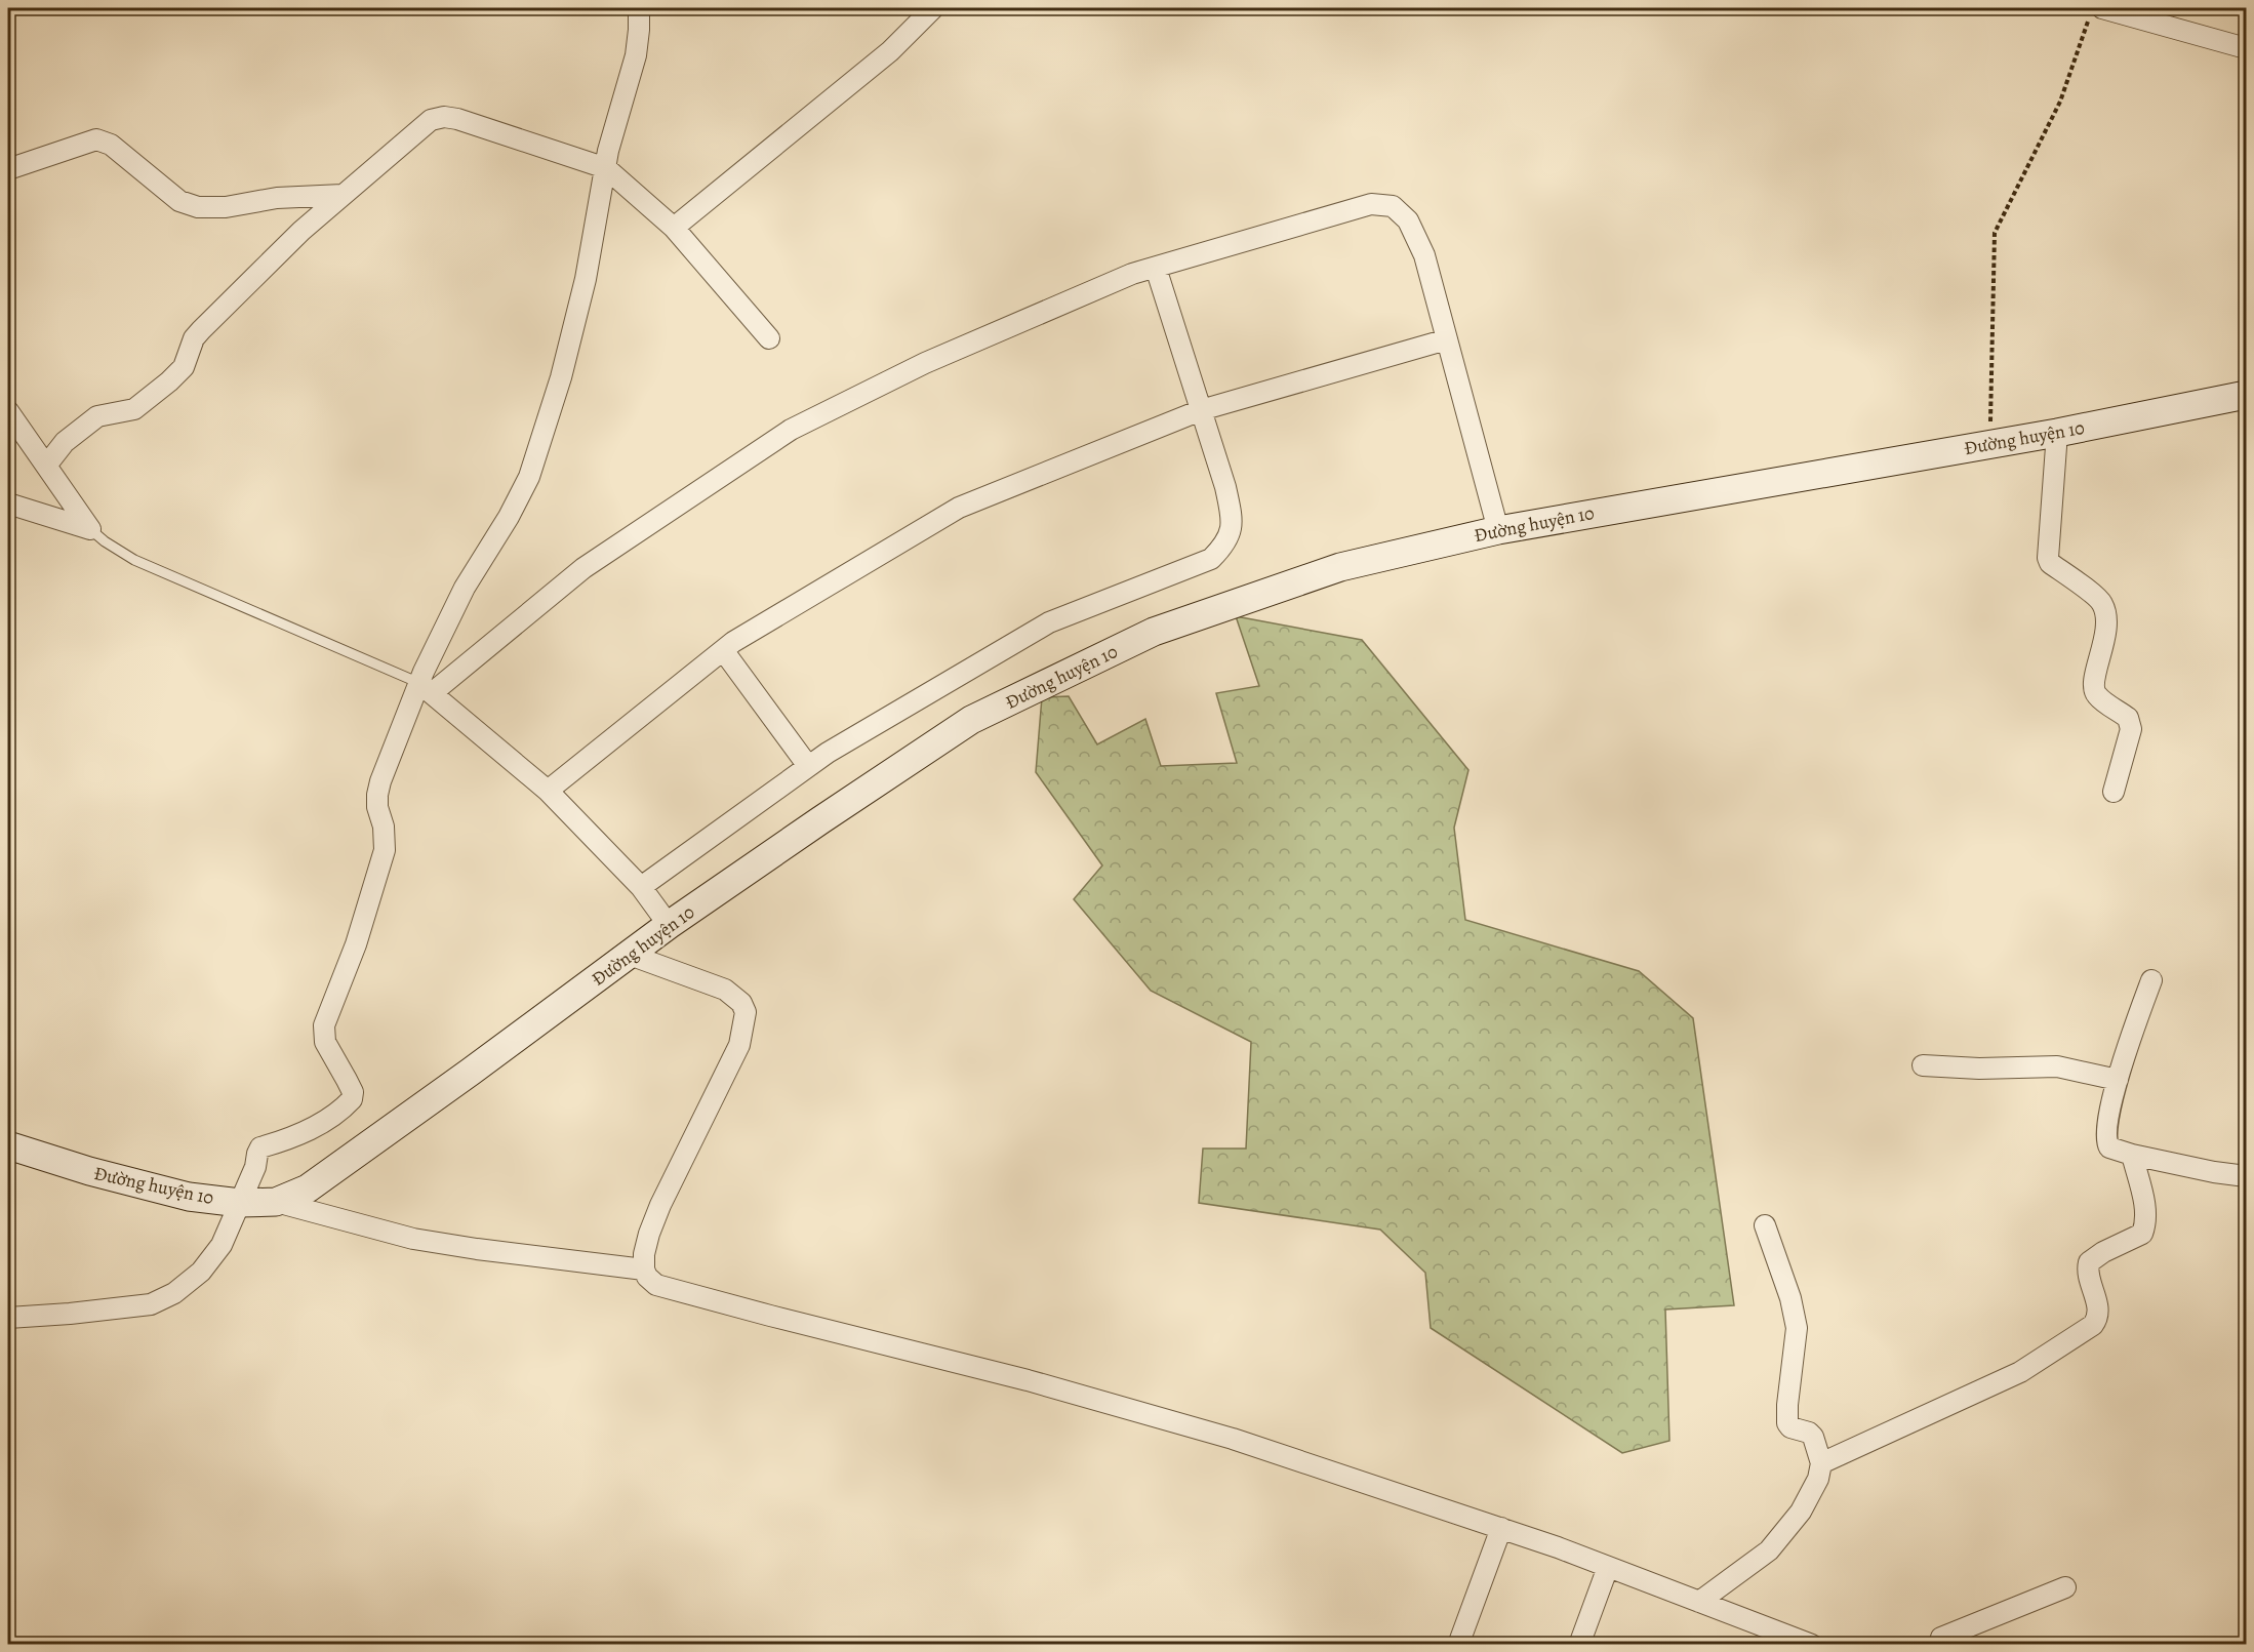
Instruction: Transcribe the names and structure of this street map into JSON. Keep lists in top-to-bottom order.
{
  "streets": {
    "street": ["Đường huyện 10"]
  }
}
